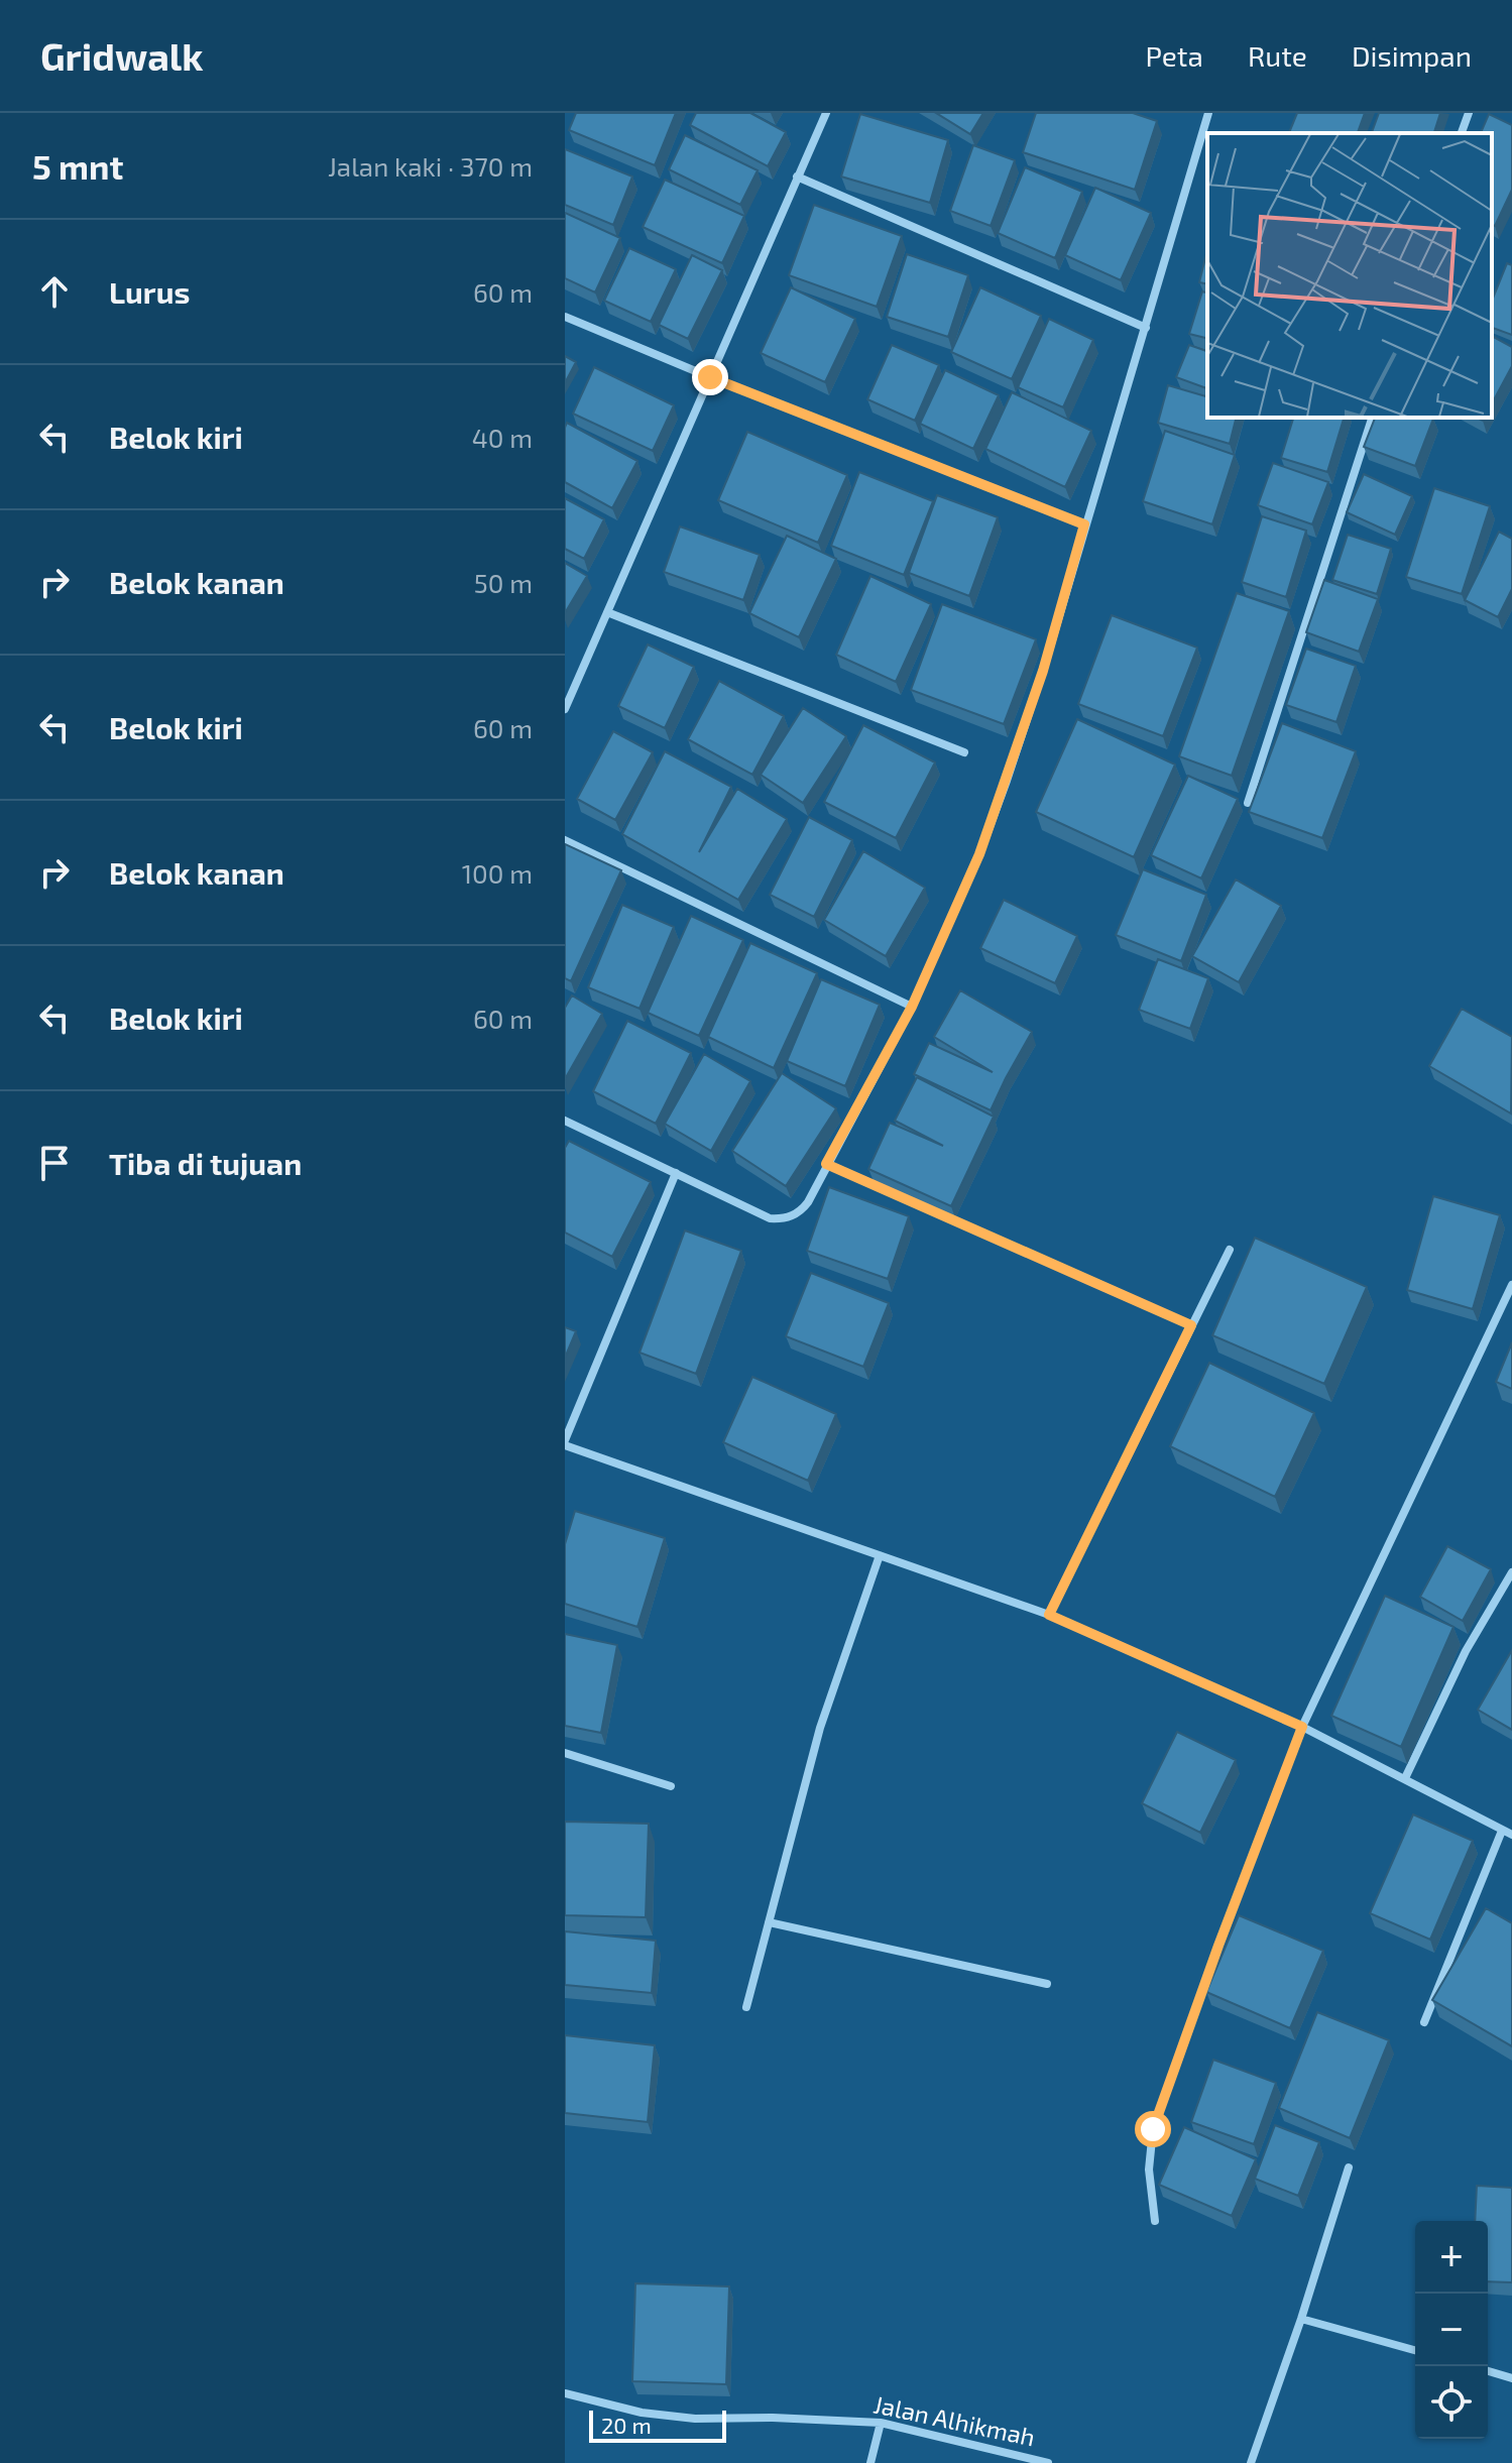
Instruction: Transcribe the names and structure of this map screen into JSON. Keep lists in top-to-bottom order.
{
  "streets": {
    "street": ["Jalan Alhikmah"]
  },
  "scale_bar": "20 m",
  "page": {
    "header": "Gridwalk",
    "nav": ["Peta", "Rute", "Disimpan"],
    "heading": ["5 mnt", "Jalan kaki · 370 m"],
    "list": [
      ["Lurus", "60 m"],
      ["Belok kiri", "40 m"],
      ["Belok kanan", "50 m"],
      ["Belok kiri", "60 m"],
      ["Belok kanan", "100 m"],
      ["Belok kiri", "60 m"],
      "Tiba di tujuan"
    ],
    "map_buttons": ["+", "−"],
    "scale": "20 m"
  }
}
